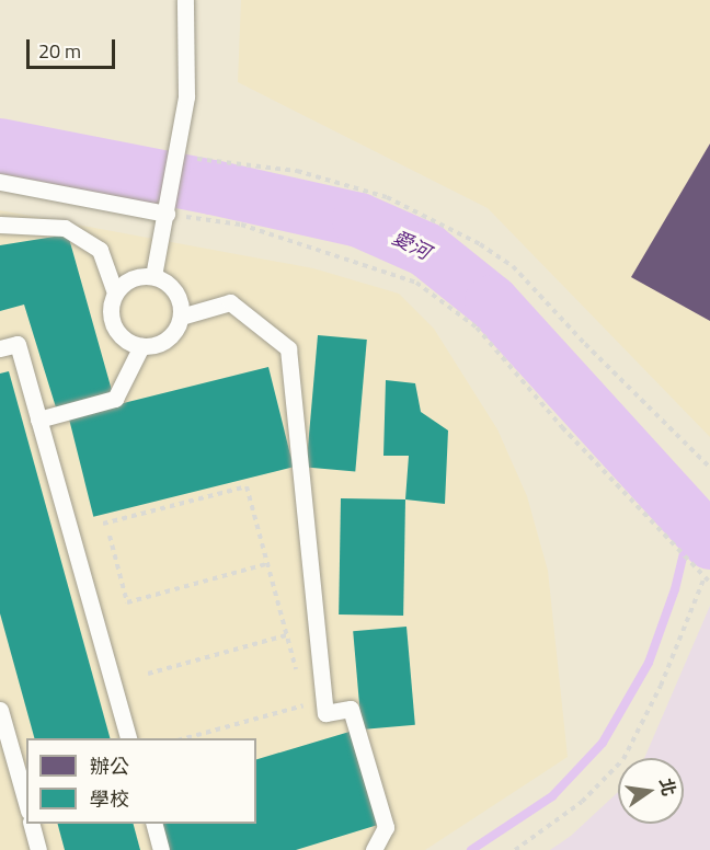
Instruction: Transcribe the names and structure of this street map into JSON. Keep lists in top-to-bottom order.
{
  "water": ["愛河"],
  "legend": ["辦公", "學校"],
  "scale_bar": "20 m",
  "north": "right"
}
